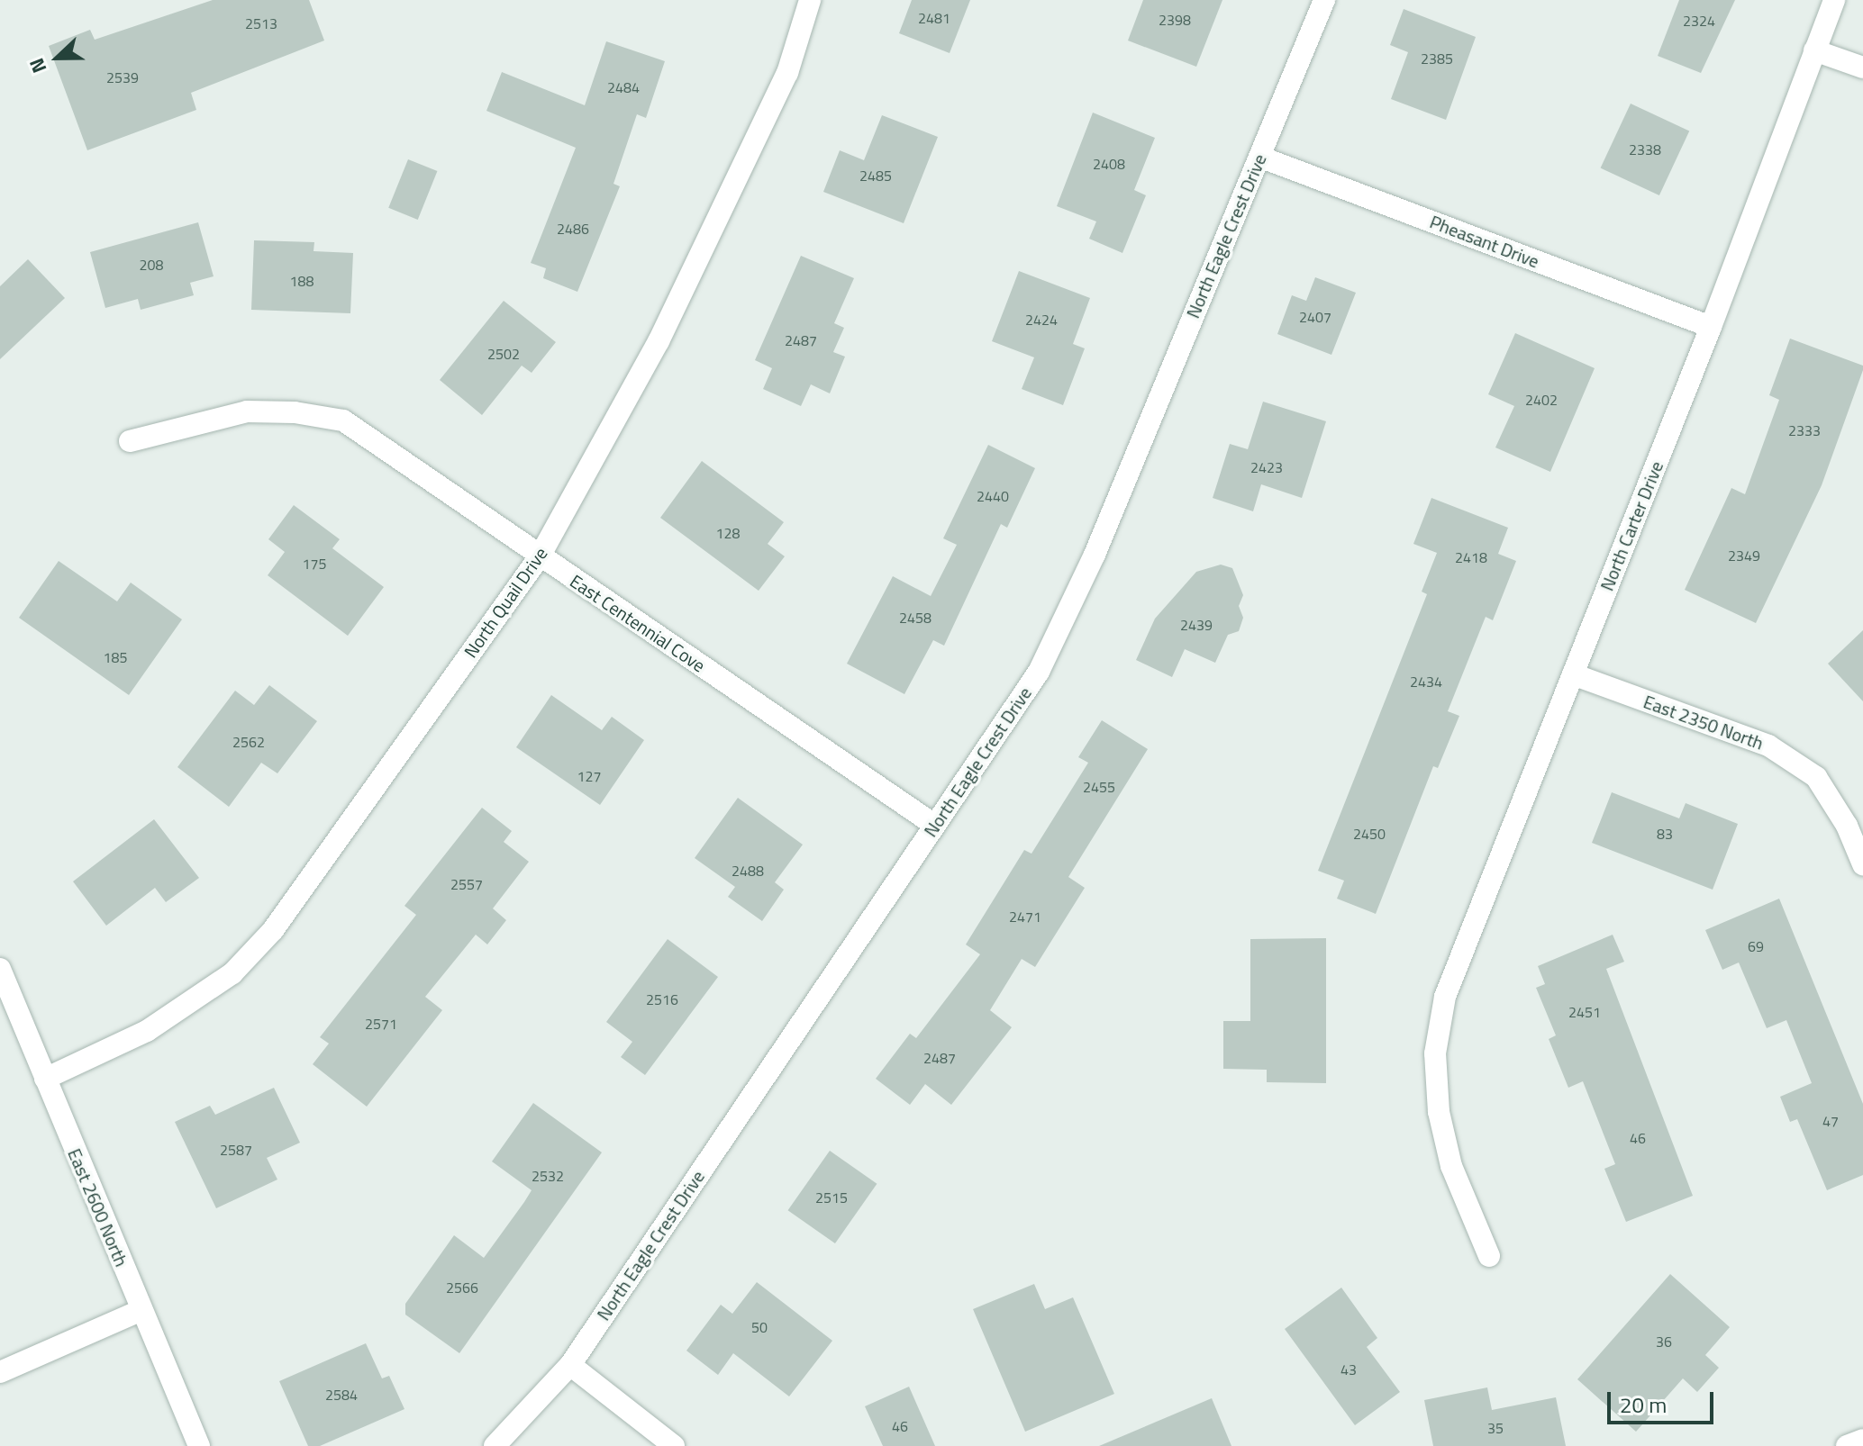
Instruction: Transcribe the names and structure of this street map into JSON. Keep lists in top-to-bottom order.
{
  "streets": {
    "street": [
      "North Eagle Crest Drive",
      "Pheasant Drive",
      "North Carter Drive",
      "North Quail Drive",
      "East Centennial Cove",
      "East 2350 North",
      "East 2600 North"
    ]
  },
  "crossings": [
    ["North Eagle Crest Drive", "Pheasant Drive"],
    ["North Eagle Crest Drive", "East Centennial Cove"],
    ["Pheasant Drive", "North Carter Drive"],
    ["North Carter Drive", "East 2350 North"],
    ["North Quail Drive", "East Centennial Cove"],
    ["North Quail Drive", "East 2600 North"]
  ],
  "house_numbers": [
    "2481",
    "2398",
    "2324",
    "2513",
    "2385",
    "2539",
    "2484",
    "2338",
    "2408",
    "2485",
    "2486",
    "208",
    "188",
    "2407",
    "2424",
    "2487",
    "2502",
    "2402",
    "2333",
    "2423",
    "2440",
    "128",
    "2349",
    "2418",
    "175",
    "2458",
    "2439",
    "185",
    "2434",
    "2562",
    "127",
    "2455",
    "2450",
    "83",
    "2488",
    "2557",
    "2471",
    "69",
    "2516",
    "2451",
    "2571",
    "2487",
    "47",
    "46",
    "2587",
    "2532",
    "2515",
    "2566",
    "50",
    "36",
    "43",
    "2584",
    "46",
    "35"
  ],
  "scale_bar": "20 m",
  "north": "left"
}
